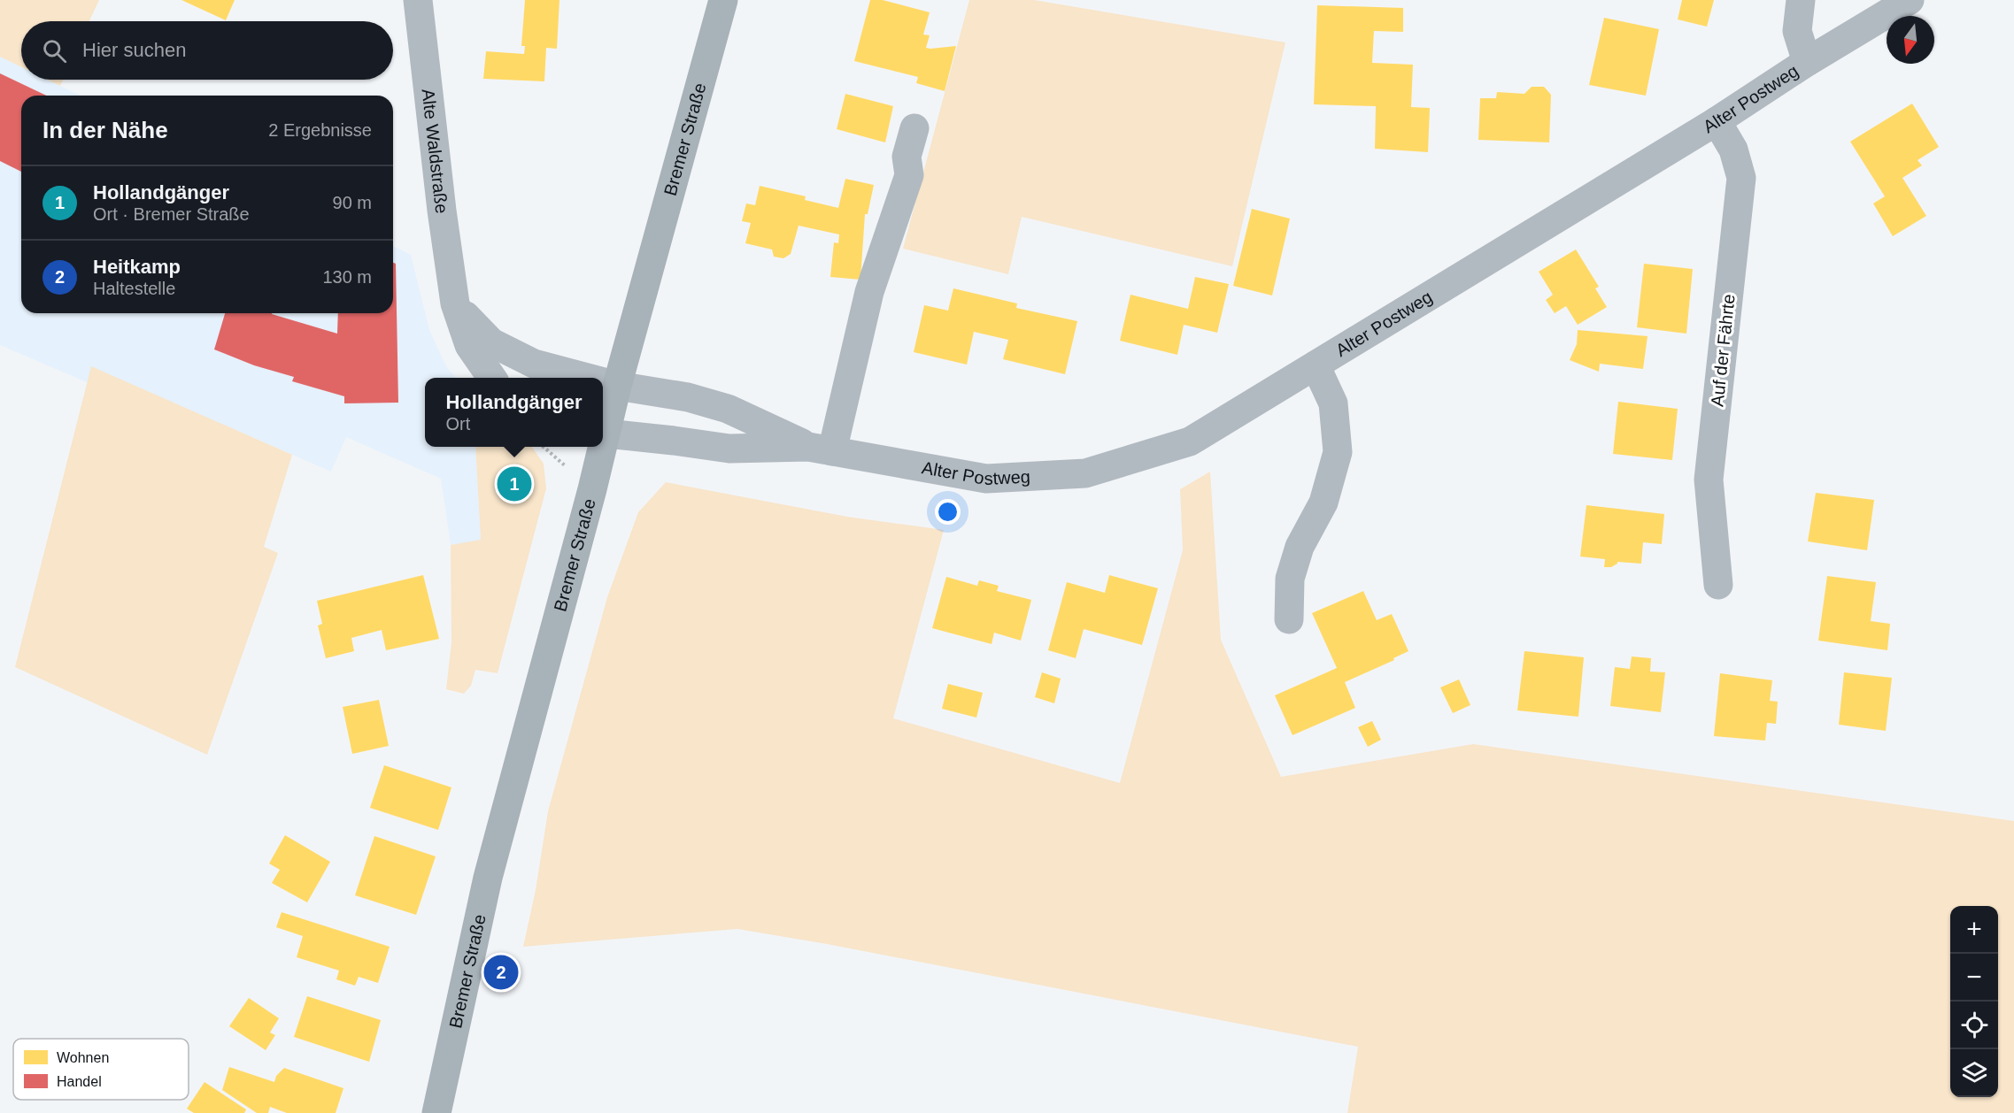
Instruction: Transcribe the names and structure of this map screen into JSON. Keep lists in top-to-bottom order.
{
  "streets": {
    "main road": ["Bremer Straße"],
    "street": ["Alter Postweg", "Alte Waldstraße", "Auf der Fährte"]
  },
  "crossings": [
    ["Alter Postweg", "Bremer Straße"],
    ["Alter Postweg", "Auf der Fährte"]
  ],
  "legend": ["Wohnen", "Handel"],
  "north": "bottom",
  "page": {
    "search": "Hier suchen",
    "heading": ["In der Nähe", "2 Ergebnisse"],
    "list": [
      {
        "mark": "1",
        "name": "Hollandgänger",
        "note": "Ort · Bremer Straße",
        "value": "90 m"
      },
      {
        "mark": "2",
        "name": "Heitkamp",
        "note": "Haltestelle",
        "value": "130 m"
      }
    ],
    "popup": ["Hollandgänger", "Ort"],
    "pins": ["1", "2"],
    "map_buttons": ["+", "−"]
  }
}
